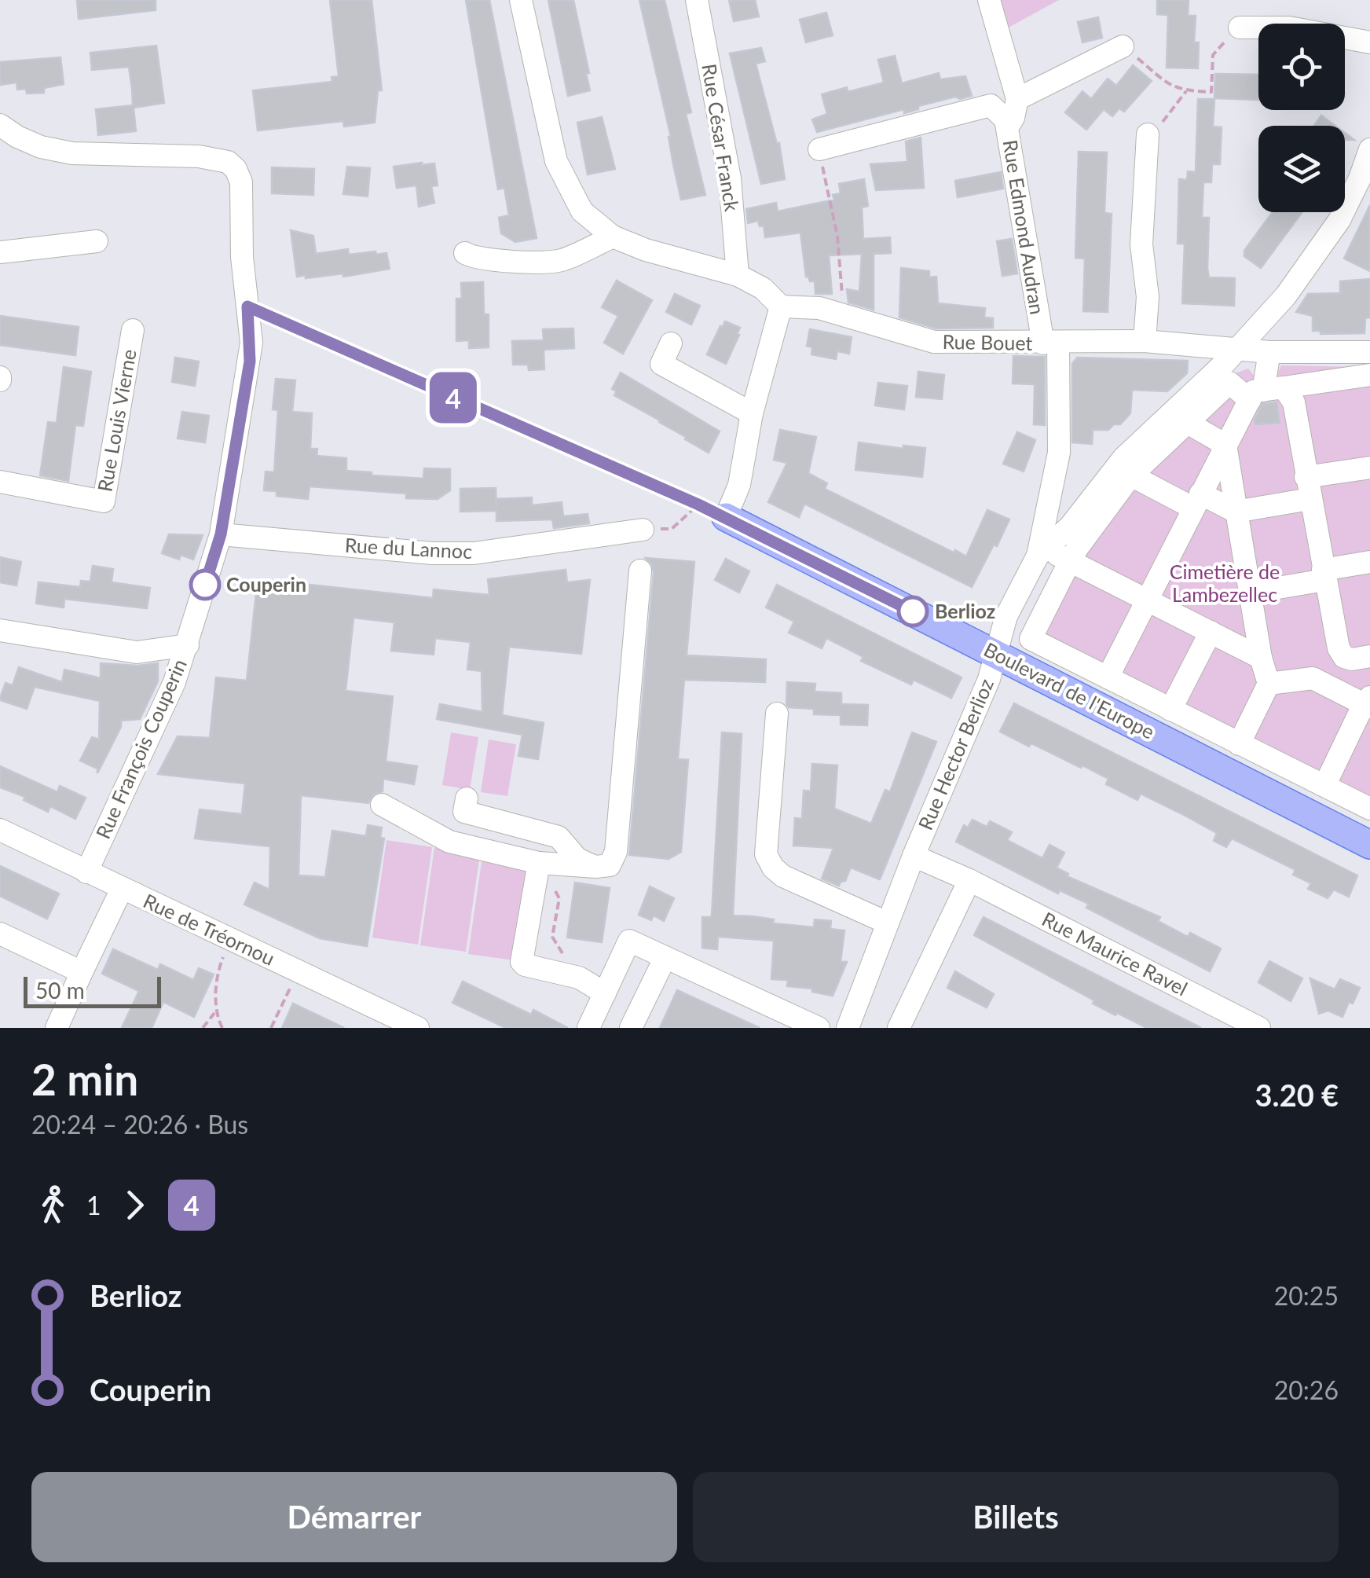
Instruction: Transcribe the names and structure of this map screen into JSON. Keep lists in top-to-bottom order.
{
  "streets": {
    "main road": ["Boulevard de l'Europe"],
    "street": [
      "Rue César Franck",
      "Rue Edmond Audran",
      "Rue Bouet",
      "Rue Louis Vierne",
      "Rue du Lannoc",
      "Rue François Couperin",
      "Rue Hector Berlioz",
      "Rue de Tréornou",
      "Rue Maurice Ravel"
    ]
  },
  "crossings": [
    ["Rue Edmond Audran", "Rue Bouet"],
    ["Rue Edmond Audran", "Rue Hector Berlioz"],
    ["Rue du Lannoc", "Rue François Couperin"],
    ["Boulevard de l'Europe", "Rue Hector Berlioz"],
    ["Rue François Couperin", "Rue de Tréornou"],
    ["Rue Hector Berlioz", "Rue Maurice Ravel"]
  ],
  "parks": ["Cimetière de Lambezellec"],
  "places": ["Couperin", "Berlioz"],
  "lines": ["bus line 4"],
  "scale_bar": "50 m",
  "page": {
    "on_map": "4",
    "scale": "50 m",
    "heading": ["2 min", "20:24 – 20:26 · Bus", "3.20 €"],
    "legs": ["1", "4"],
    "list": [
      {
        "name": "Berlioz",
        "value": "20:25"
      },
      {
        "name": "Couperin",
        "value": "20:26"
      }
    ],
    "buttons": ["Démarrer", "Billets"]
  }
}
